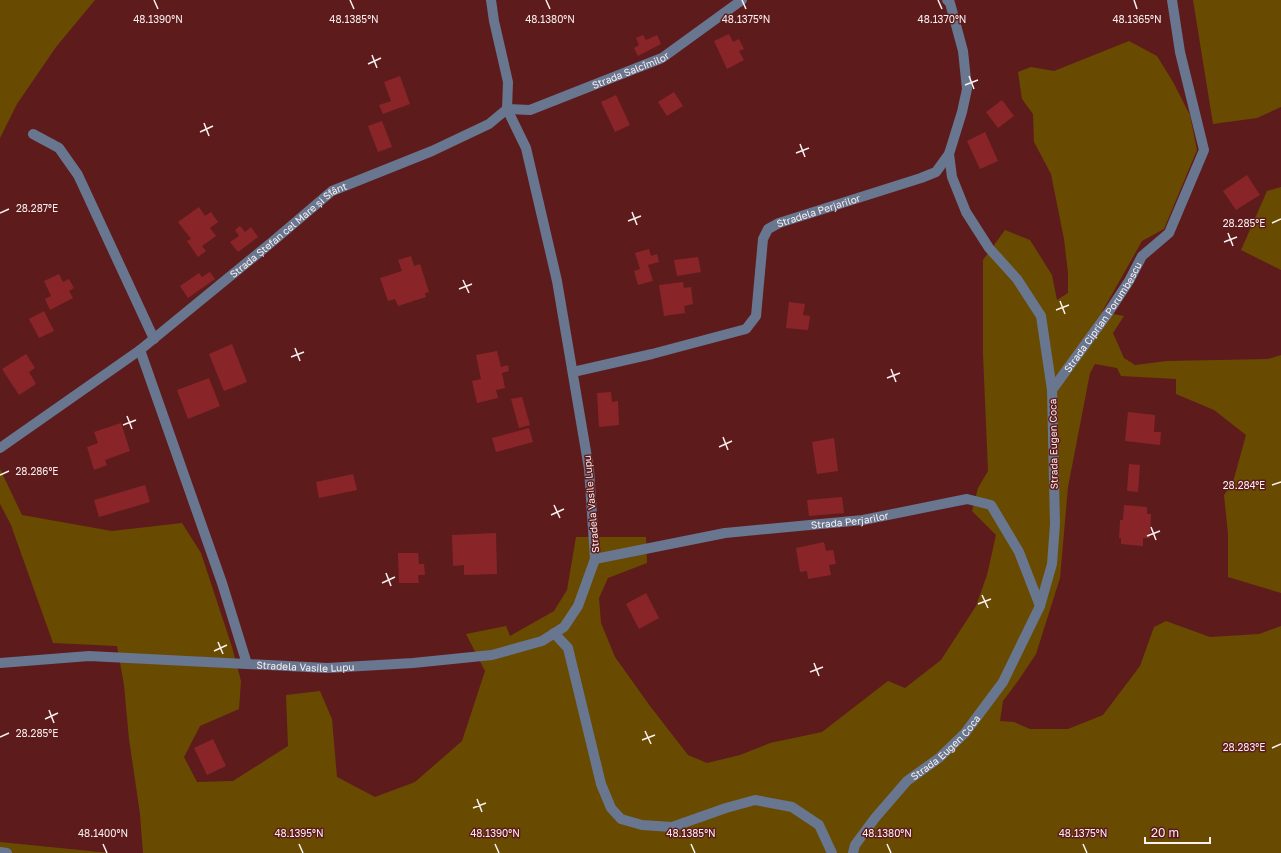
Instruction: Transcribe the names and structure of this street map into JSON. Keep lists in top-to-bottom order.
{
  "streets": {
    "street": [
      "Strada Salcîmilor",
      "Stradela Perjarilor",
      "Strada Ștefan cel Mare și Sfânt",
      "Strada Ciprian Porumbescu",
      "Strada Eugen Coca",
      "Stradela Vasile Lupu",
      "Strada Perjarilor"
    ]
  },
  "crossings": [
    ["Strada Salcîmilor", "Strada Ștefan cel Mare și Sfânt"],
    ["Strada Salcîmilor", "Stradela Vasile Lupu"],
    ["Stradela Perjarilor", "Strada Eugen Coca"],
    ["Stradela Perjarilor", "Stradela Vasile Lupu"],
    ["Strada Ștefan cel Mare și Sfânt", "Stradela Vasile Lupu"],
    ["Strada Ciprian Porumbescu", "Strada Eugen Coca"],
    ["Strada Eugen Coca", "Strada Perjarilor"],
    ["Stradela Vasile Lupu", "Strada Perjarilor"]
  ],
  "scale_bar": "20 m",
  "coordinates": [
    "48.1390°N",
    "48.1385°N",
    "48.1380°N",
    "48.1375°N",
    "48.1370°N",
    "48.1365°N",
    "28.287°E",
    "28.285°E",
    "28.286°E",
    "28.284°E",
    "28.283°E",
    "48.1400°N",
    "48.1395°N"
  ]
}
